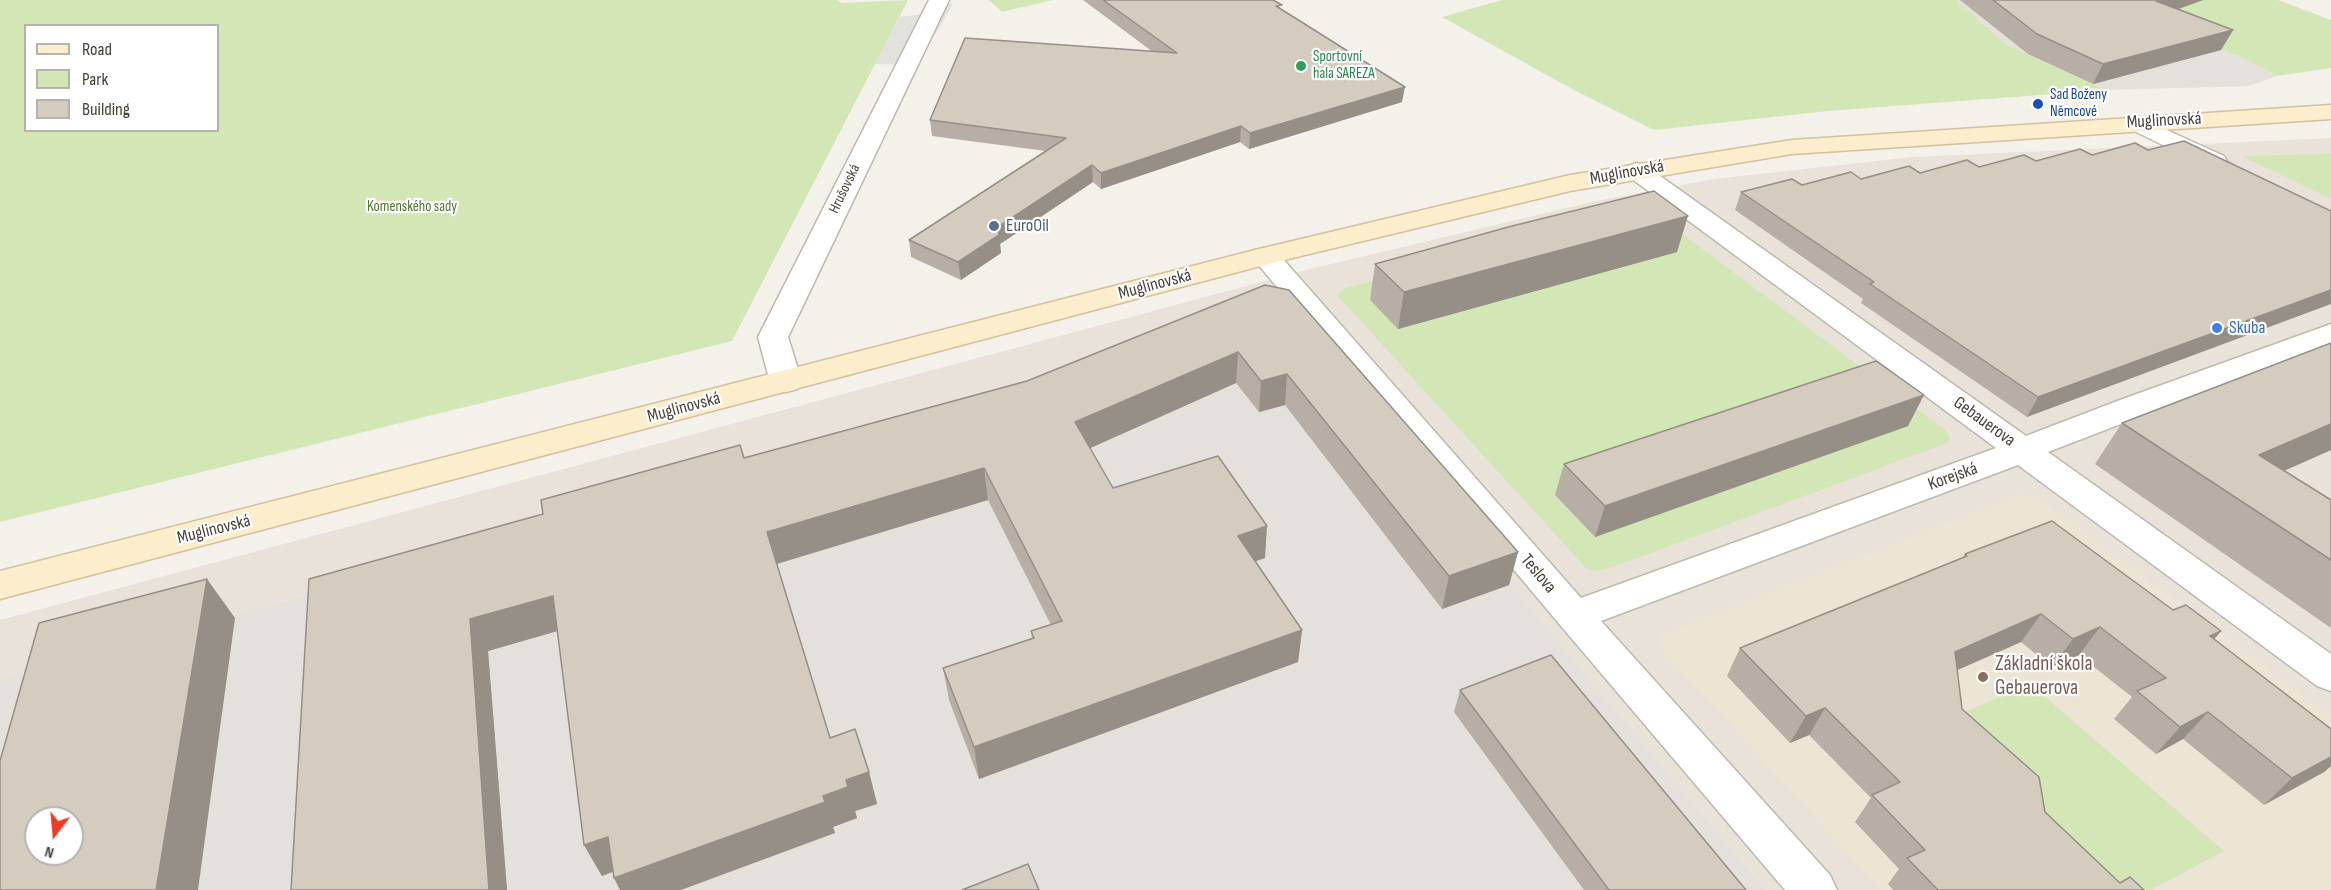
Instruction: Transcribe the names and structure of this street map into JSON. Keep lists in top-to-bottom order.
{
  "streets": {
    "main road": ["Muglinovská"],
    "street": [
      "Hrušovská",
      "Gebauerova",
      "Korejská",
      "Teslova"
    ]
  },
  "crossings": [
    ["Muglinovská", "Hrušovská"],
    ["Muglinovská", "Gebauerova"],
    ["Muglinovská", "Teslova"],
    ["Gebauerova", "Korejská"],
    ["Korejská", "Teslova"]
  ],
  "parks": ["Komenského sady"],
  "places": [
    "Sportovní hala SAREZA",
    "Sad Boženy Němcové",
    "EuroOil",
    "Skuba",
    "Základní škola Gebauerova"
  ],
  "legend": ["Road", "Park", "Building"],
  "north": "bottom"
}
